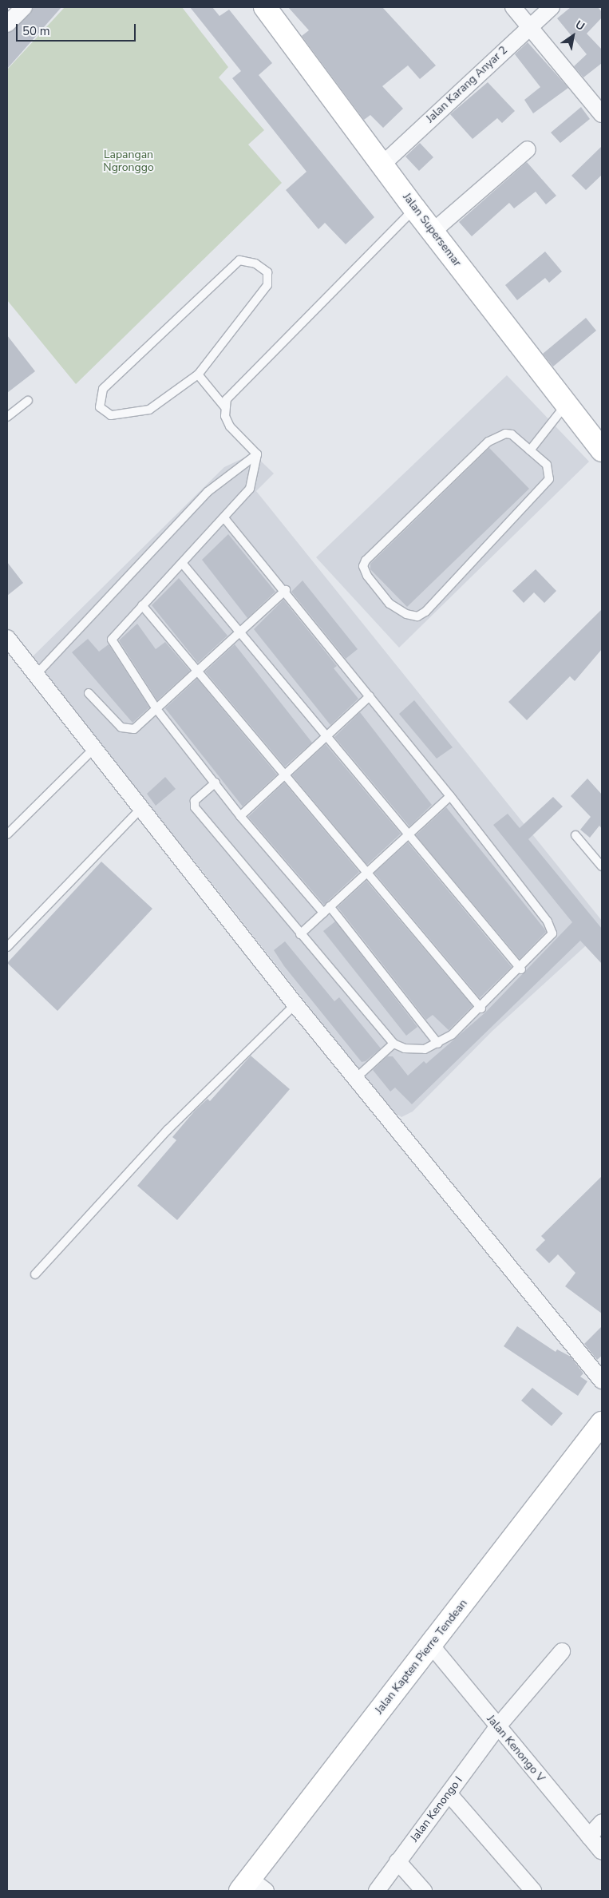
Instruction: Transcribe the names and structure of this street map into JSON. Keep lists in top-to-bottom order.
{
  "streets": {
    "main road": ["Jalan Supersemar", "Jalan Kapten Pierre Tendean"],
    "street": ["Jalan Karang Anyar 2", "Jalan Kenongo V", "Jalan Kenongo I"]
  },
  "crossings": [
    ["Jalan Karang Anyar 2", "Jalan Supersemar"],
    ["Jalan Kapten Pierre Tendean", "Jalan Kenongo V"],
    ["Jalan Kenongo V", "Jalan Kenongo I"]
  ],
  "parks": ["Lapangan Ngronggo"],
  "scale_bar": "50 m",
  "north": "top right"
}
